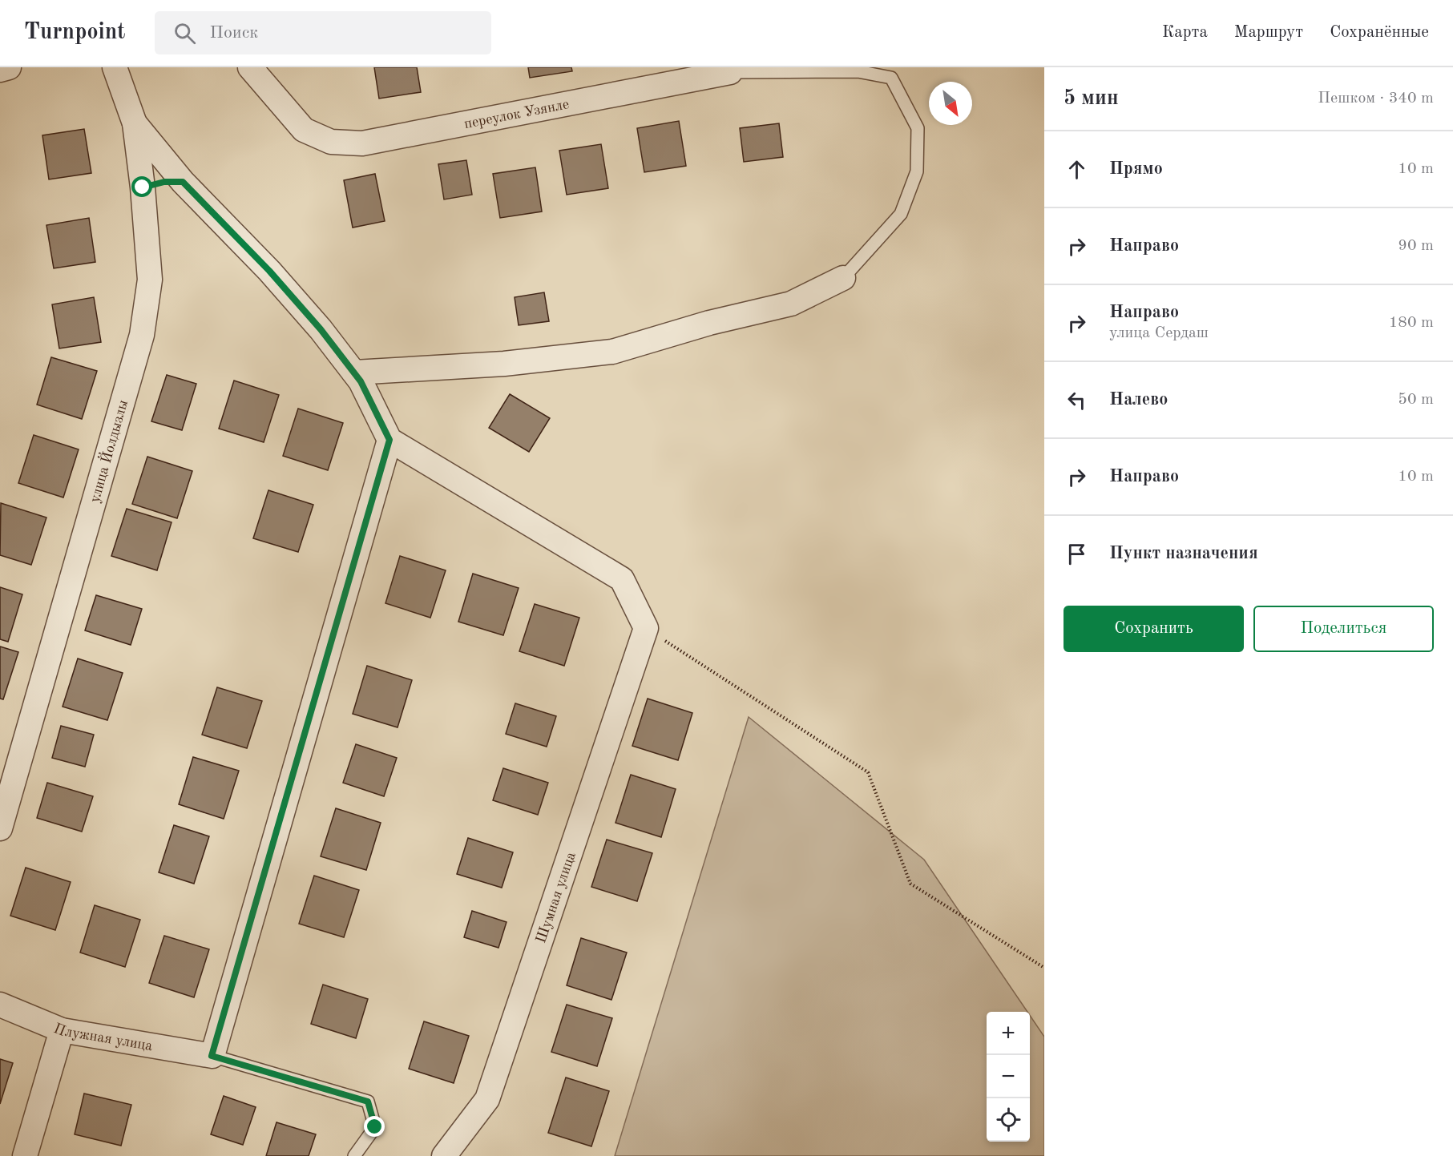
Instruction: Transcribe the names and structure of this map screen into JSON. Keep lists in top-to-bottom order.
{
  "streets": {
    "street": [
      "переулок Узянле",
      "улица Йолдызлы",
      "Шумная улица",
      "Плужная улица"
    ]
  },
  "north": "bottom right",
  "page": {
    "header": "Turnpoint",
    "search": "Поиск",
    "nav": ["Карта", "Маршрут", "Сохранённые"],
    "heading": ["5 мин", "Пешком · 340 m"],
    "list": [
      ["Прямо", "10 m"],
      ["Направо", "90 m"],
      ["Направо", "улица Сердаш", "180 m"],
      ["Налево", "50 m"],
      ["Направо", "10 m"],
      "Пункт назначения"
    ],
    "buttons": ["Сохранить", "Поделиться"],
    "map_buttons": ["+", "−"]
  }
}
